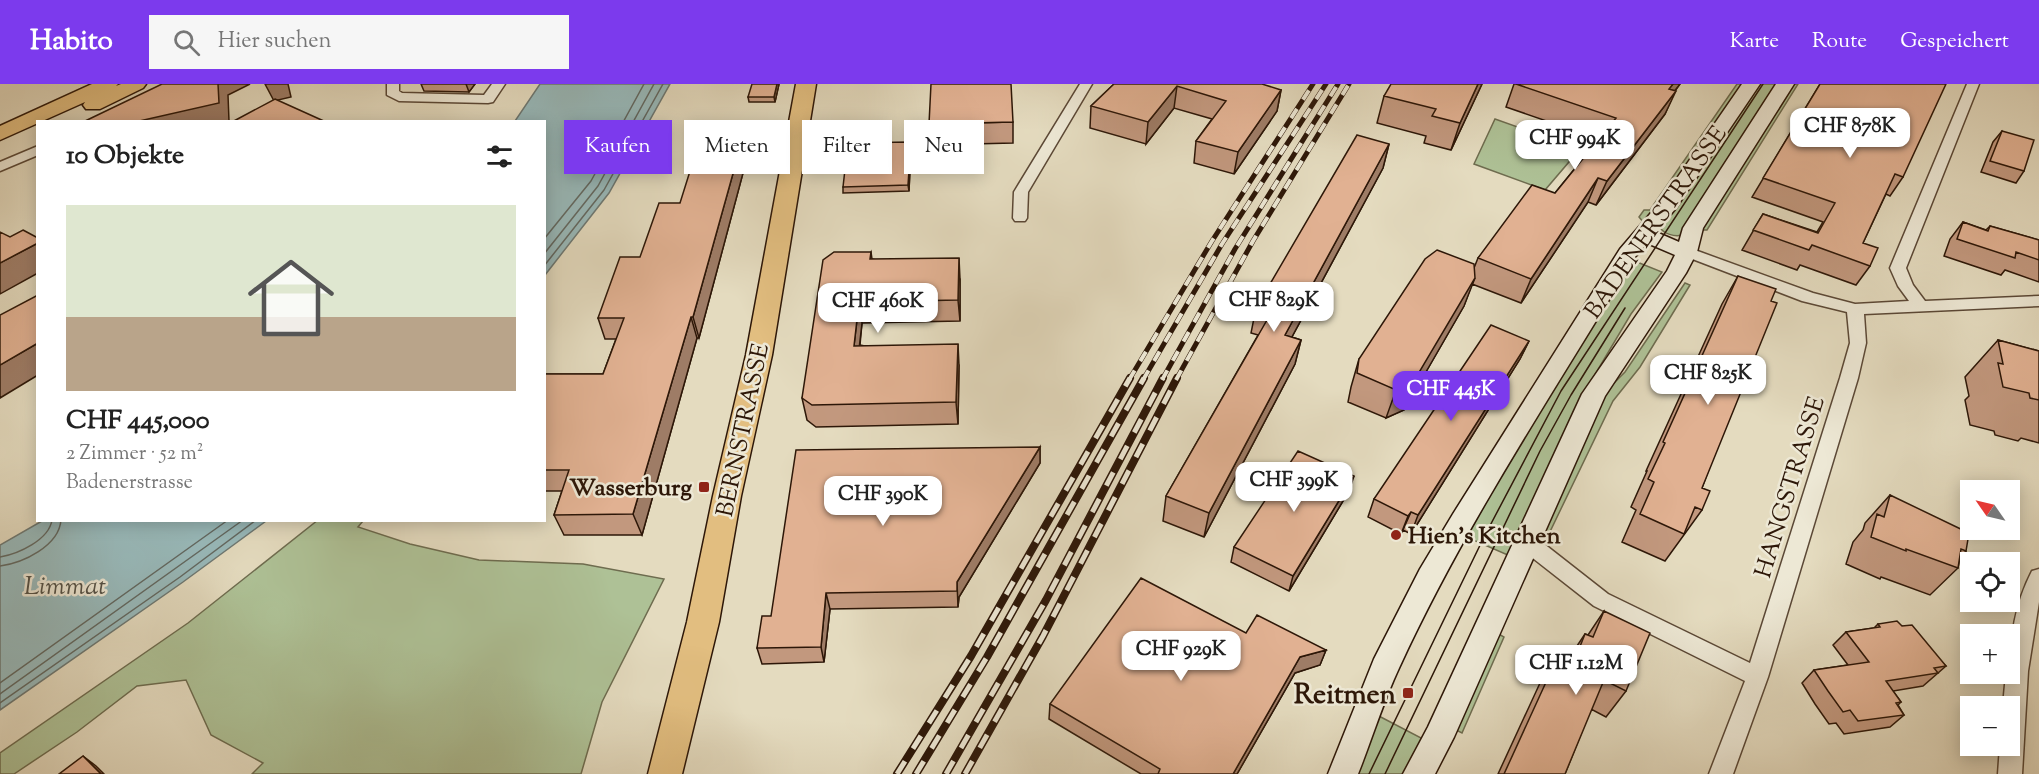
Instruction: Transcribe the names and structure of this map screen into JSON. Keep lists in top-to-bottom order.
{
  "streets": {
    "main road": ["BADENERSTRASSE", "BERNSTRASSE"],
    "street": ["HANGSTRASSE"]
  },
  "water": ["Limmat"],
  "places": {
    "transit": ["Wasserburg", "Reitmen"],
    "other": ["Hien's Kitchen"]
  },
  "north": "top left",
  "page": {
    "header": "Habito",
    "search": "Hier suchen",
    "nav": ["Karte", "Route", "Gespeichert"],
    "price": [
      "CHF 878K",
      "CHF 994K",
      "CHF 829K",
      "CHF 460K",
      "CHF 825K",
      "CHF 445K",
      "CHF 399K",
      "CHF 390K",
      "CHF 929K",
      "CHF 1.12M"
    ],
    "chip": [
      "Kaufen",
      "Mieten",
      "Filter",
      "Neu"
    ],
    "heading": "10 Objekte",
    "list": [
      {
        "name": "CHF 445,000",
        "note": "2 Zimmer · 52 m² · Badenerstrasse"
      }
    ],
    "map_buttons": ["+", "−"]
  }
}
